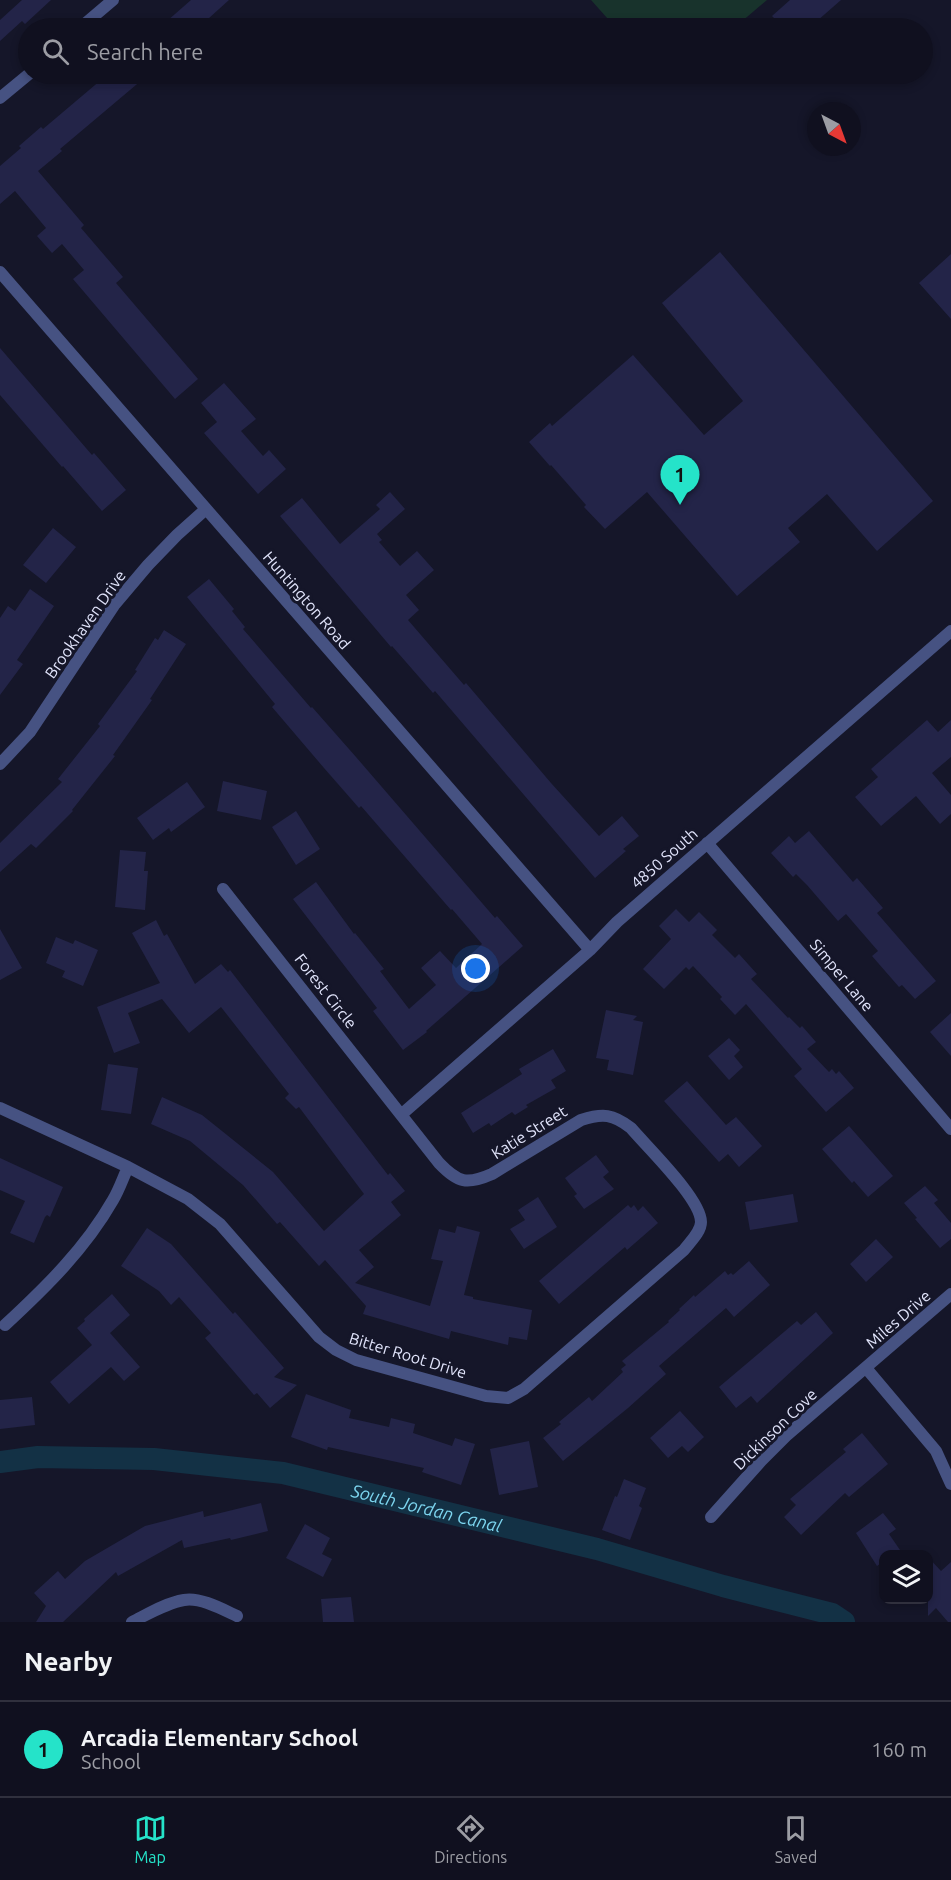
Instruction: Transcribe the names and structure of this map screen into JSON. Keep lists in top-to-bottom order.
{
  "streets": {
    "street": [
      "Huntington Road",
      "Brookhaven Drive",
      "4850 South",
      "Simper Lane",
      "Forest Circle",
      "Katie Street",
      "Miles Drive",
      "Bitter Root Drive",
      "Dickinson Cove"
    ]
  },
  "crossings": [
    ["Huntington Road", "Brookhaven Drive"],
    ["Huntington Road", "4850 South"],
    ["4850 South", "Simper Lane"],
    ["4850 South", "Forest Circle"],
    ["4850 South", "Katie Street"],
    ["Forest Circle", "Katie Street"],
    ["Katie Street", "Bitter Root Drive"],
    ["Miles Drive", "Dickinson Cove"]
  ],
  "water": ["South Jordan Canal"],
  "north": "bottom right",
  "page": {
    "search": "Search here",
    "pins": "1",
    "heading": "Nearby",
    "list": [
      {
        "mark": "1",
        "name": "Arcadia Elementary School",
        "note": "School",
        "value": "160 m"
      }
    ],
    "nav": ["Map", "Directions", "Saved"]
  }
}
